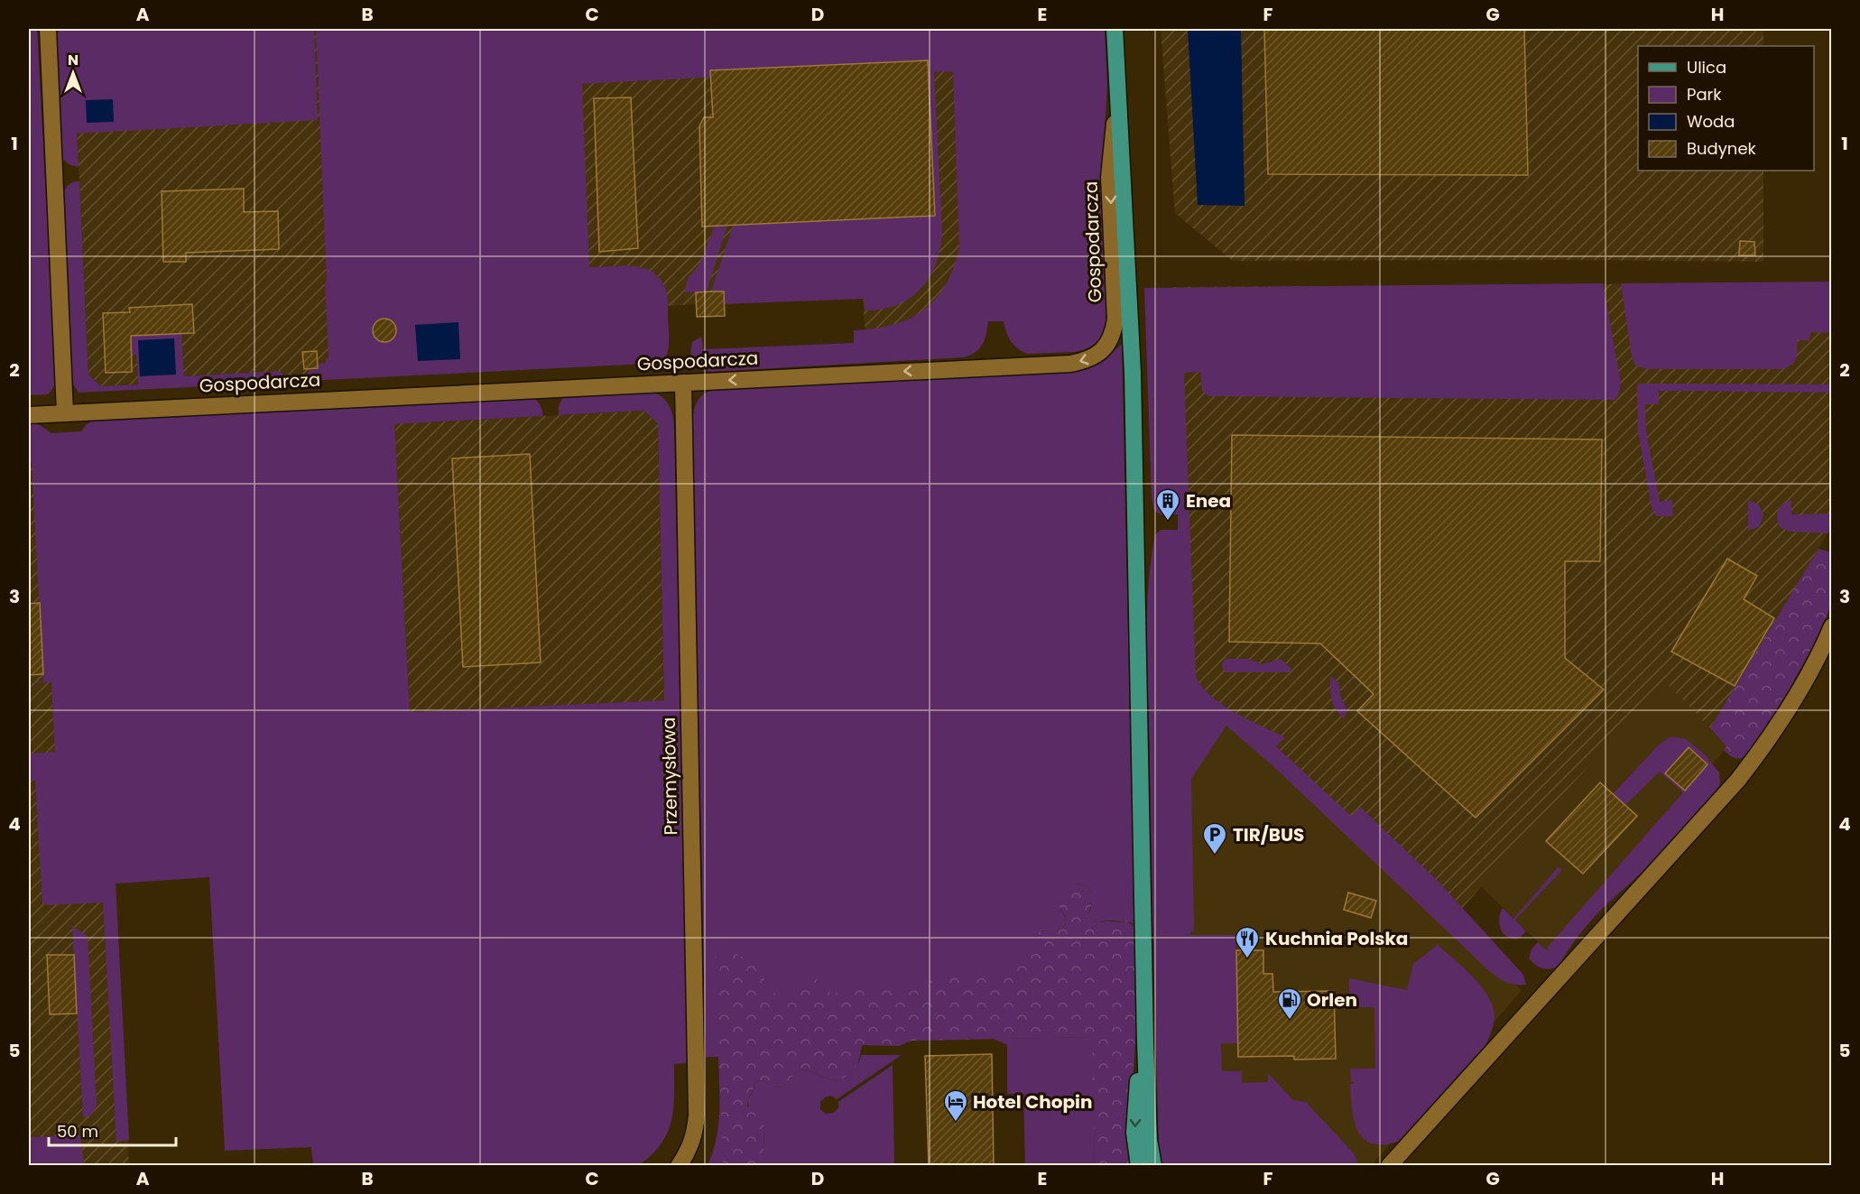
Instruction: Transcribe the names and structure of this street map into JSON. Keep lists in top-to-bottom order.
{
  "streets": {
    "street": ["Gospodarcza", "Przemysłowa"]
  },
  "crossings": [
    ["Gospodarcza", "Przemysłowa"]
  ],
  "places": {
    "building": ["Enea"],
    "parking": ["TIR/BUS"],
    "restaurant": ["Kuchnia Polska"],
    "fuel station": ["Orlen"],
    "hotel": ["Hotel Chopin"]
  },
  "legend": [
    "Ulica",
    "Park",
    "Woda",
    "Budynek"
  ],
  "scale_bar": "50 m",
  "north": "top",
  "grid": {
    "columns": [
      "A",
      "B",
      "C",
      "D",
      "E",
      "F",
      "G",
      "H"
    ],
    "rows": [
      "1",
      "2",
      "3",
      "4",
      "5"
    ]
  }
}
